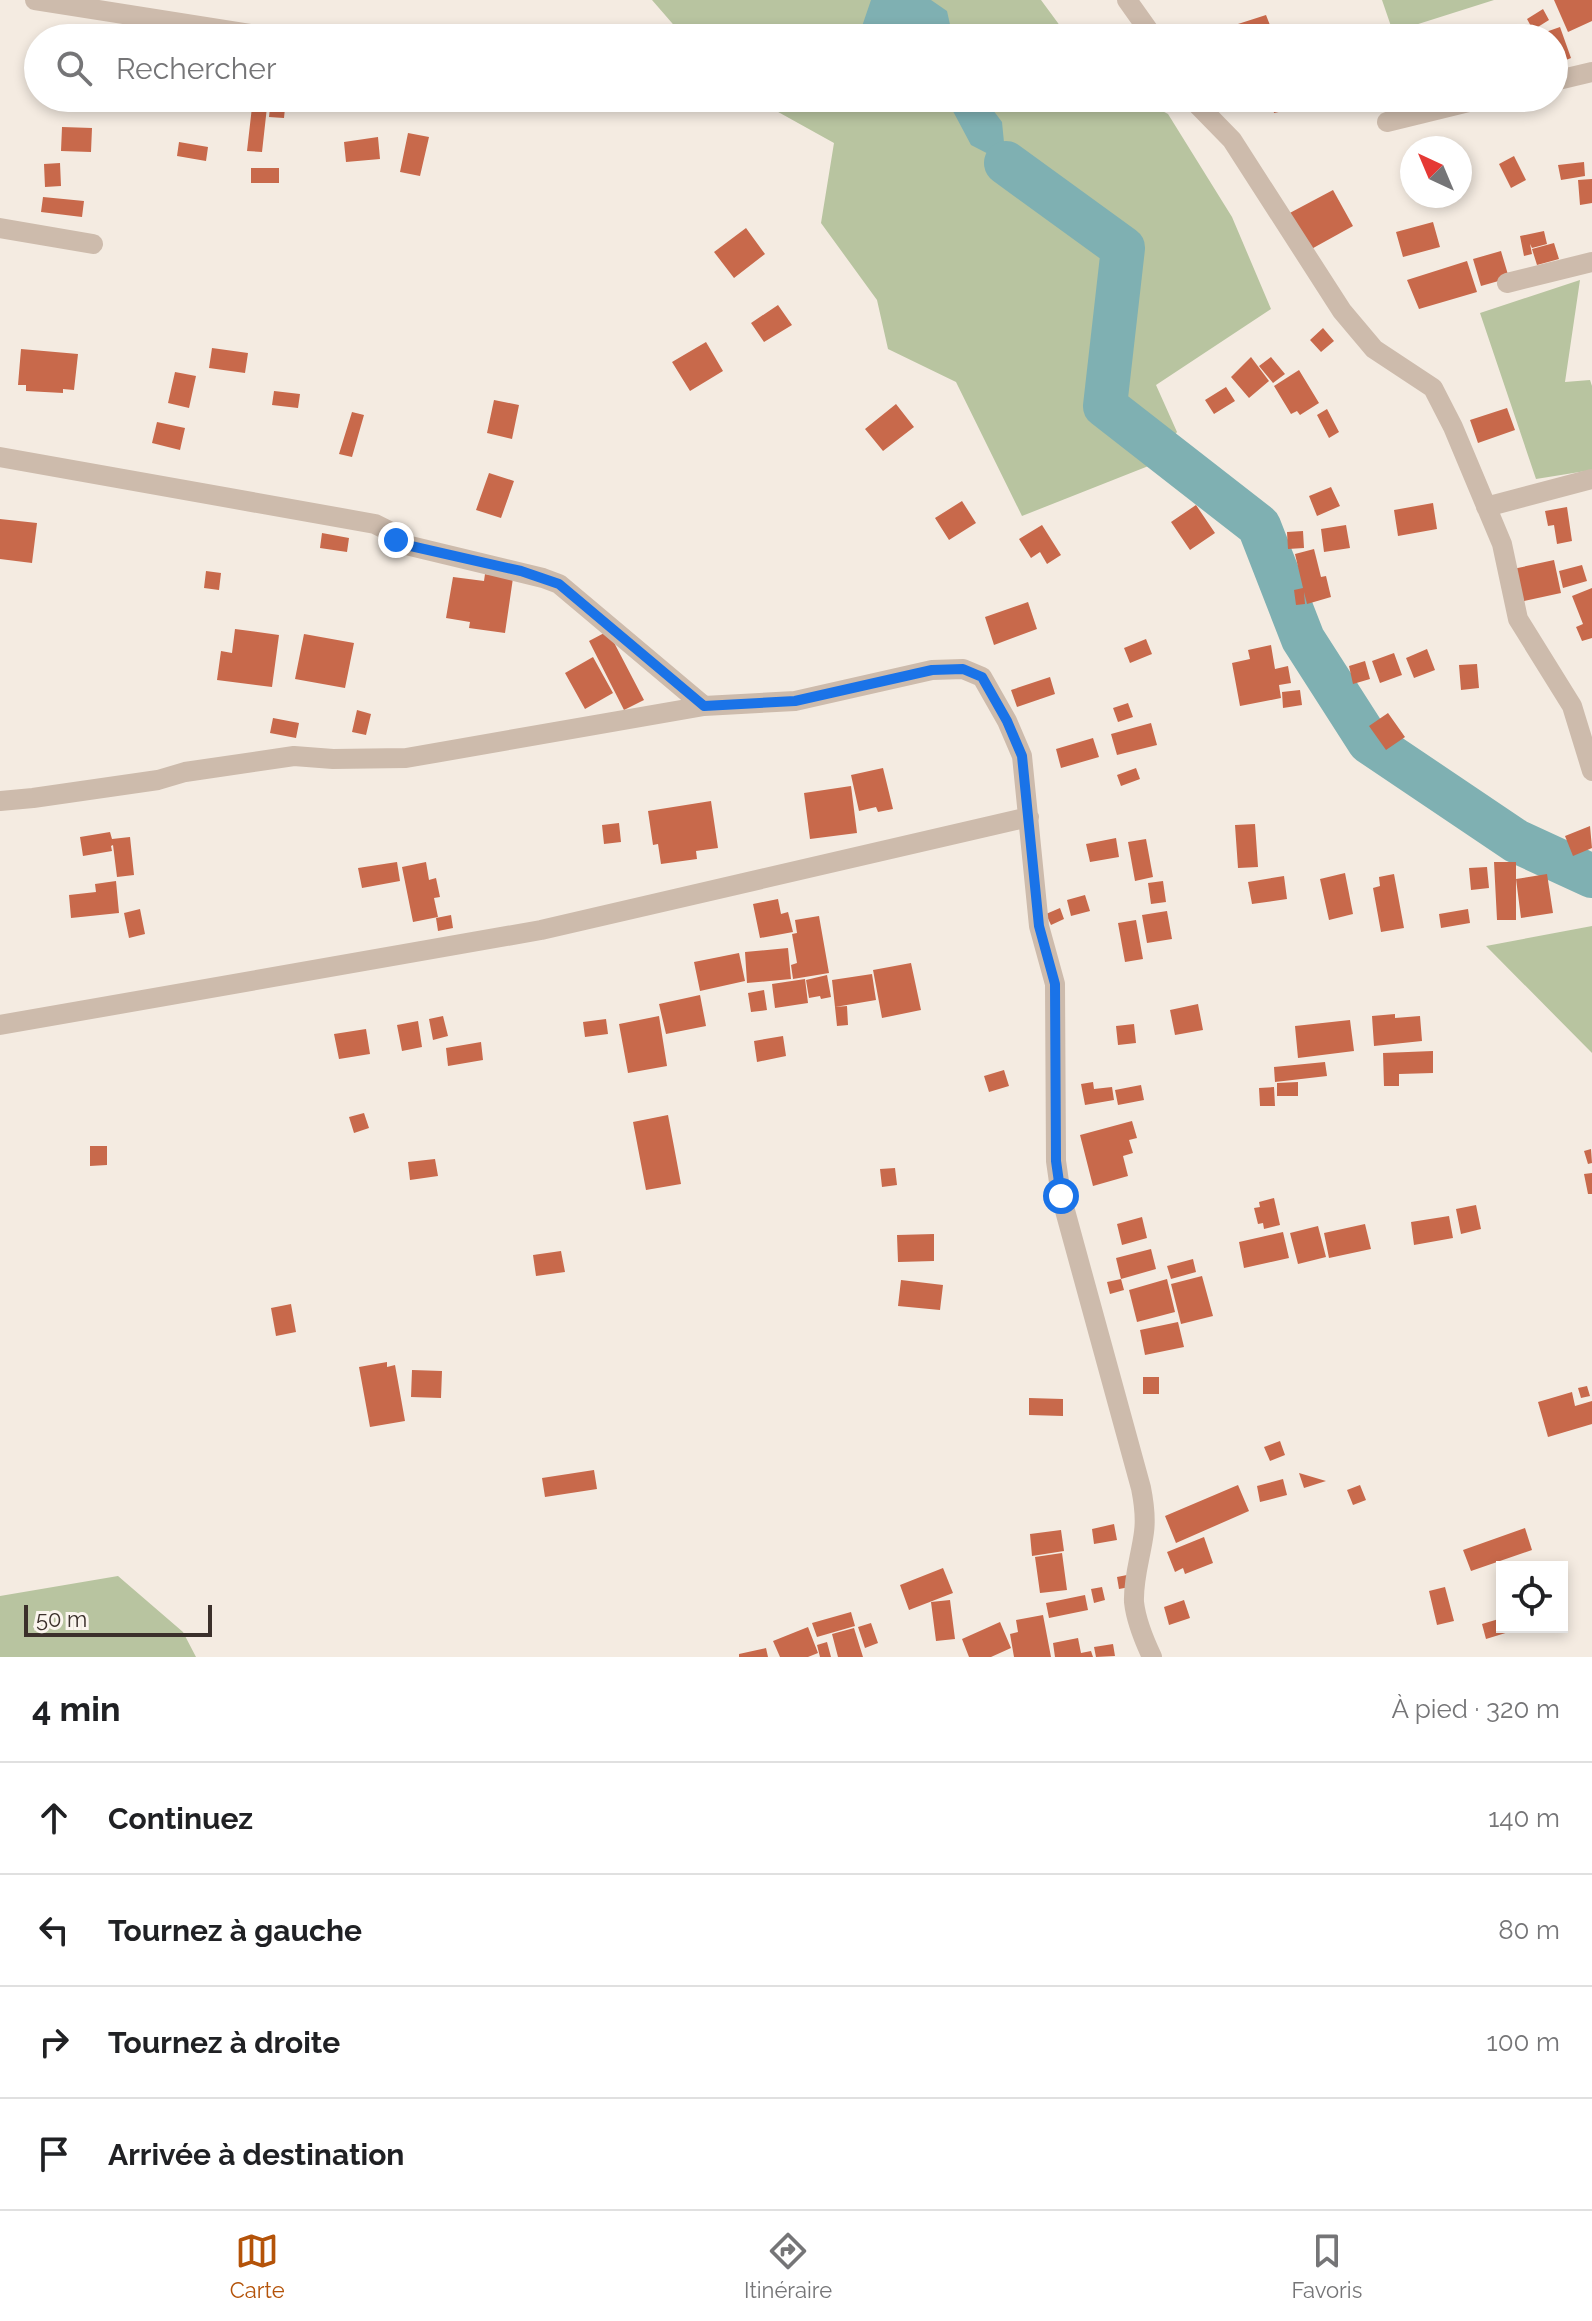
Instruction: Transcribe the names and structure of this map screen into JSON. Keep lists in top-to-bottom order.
{
  "scale_bar": "50 m",
  "north": "top left",
  "page": {
    "search": "Rechercher",
    "scale": "50 m",
    "heading": ["4 min", "À pied · 320 m"],
    "list": [
      ["Continuez", "140 m"],
      ["Tournez à gauche", "80 m"],
      ["Tournez à droite", "100 m"],
      "Arrivée à destination"
    ],
    "nav": ["Carte", "Itinéraire", "Favoris"]
  }
}
